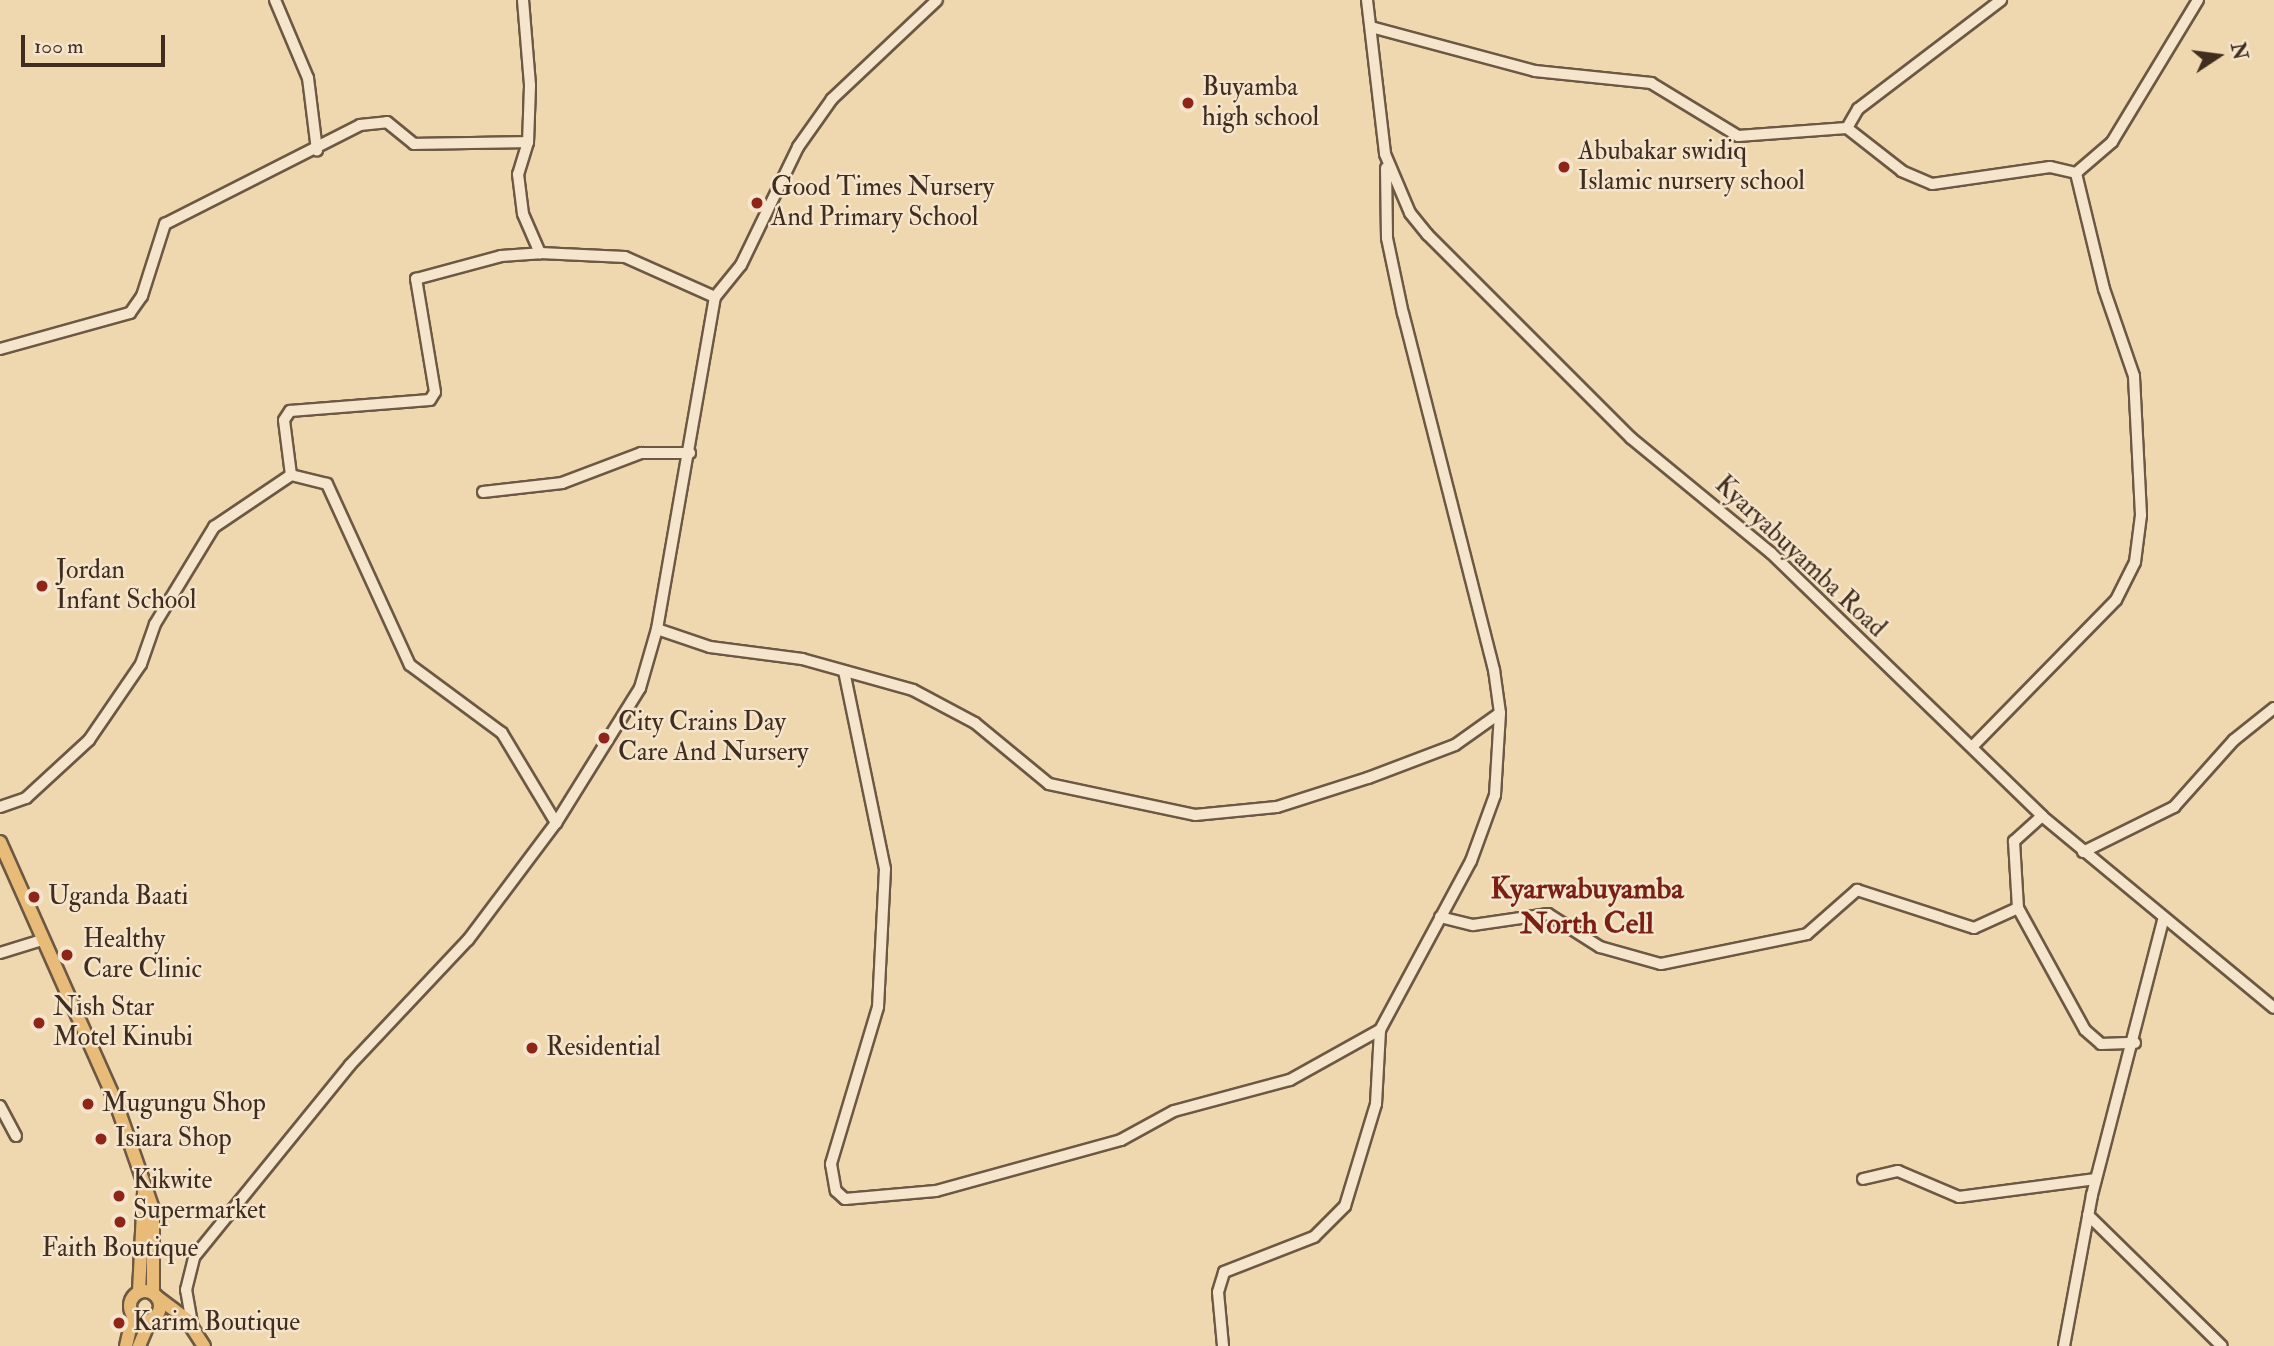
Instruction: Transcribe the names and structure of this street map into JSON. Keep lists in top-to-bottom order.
{
  "streets": {
    "street": ["Kyaryabuyamba Road"]
  },
  "districts": ["Kyarwabuyamba North Cell"],
  "places": [
    "Buyamba high school",
    "Abubakar swidiq Islamic nursery school",
    "Good Times Nursery And Primary School",
    "Jordan Infant School",
    "City Crains Day Care And Nursery",
    "Uganda Baati",
    "Healthy Care Clinic",
    "Nish Star Motel Kinubi",
    "Residential",
    "Mugungu Shop",
    "Isiara Shop",
    "Kikwite Supermarket",
    "Faith Boutique",
    "Karim Boutique"
  ],
  "scale_bar": "100 m",
  "north": "right"
}
